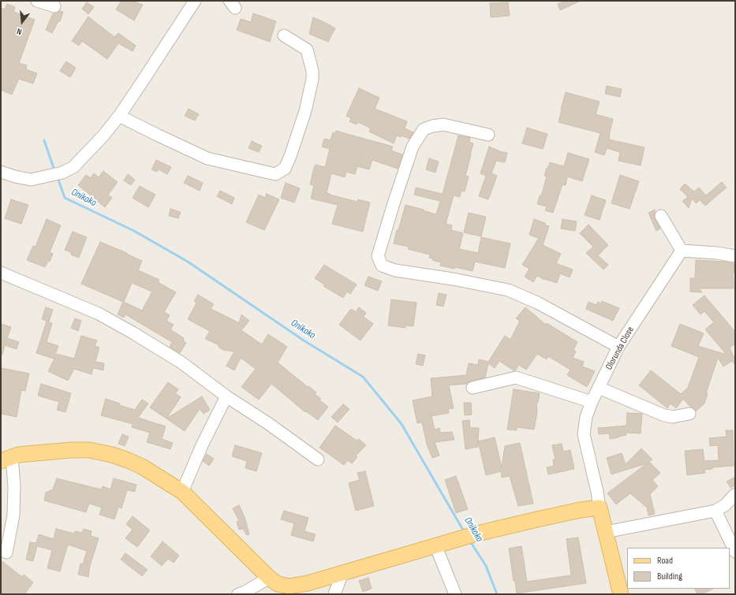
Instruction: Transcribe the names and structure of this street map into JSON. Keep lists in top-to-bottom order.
{
  "streets": {
    "street": ["Olorunda Close"]
  },
  "water": ["Onikoko"],
  "legend": ["Road", "Building"],
  "north": "bottom"
}
